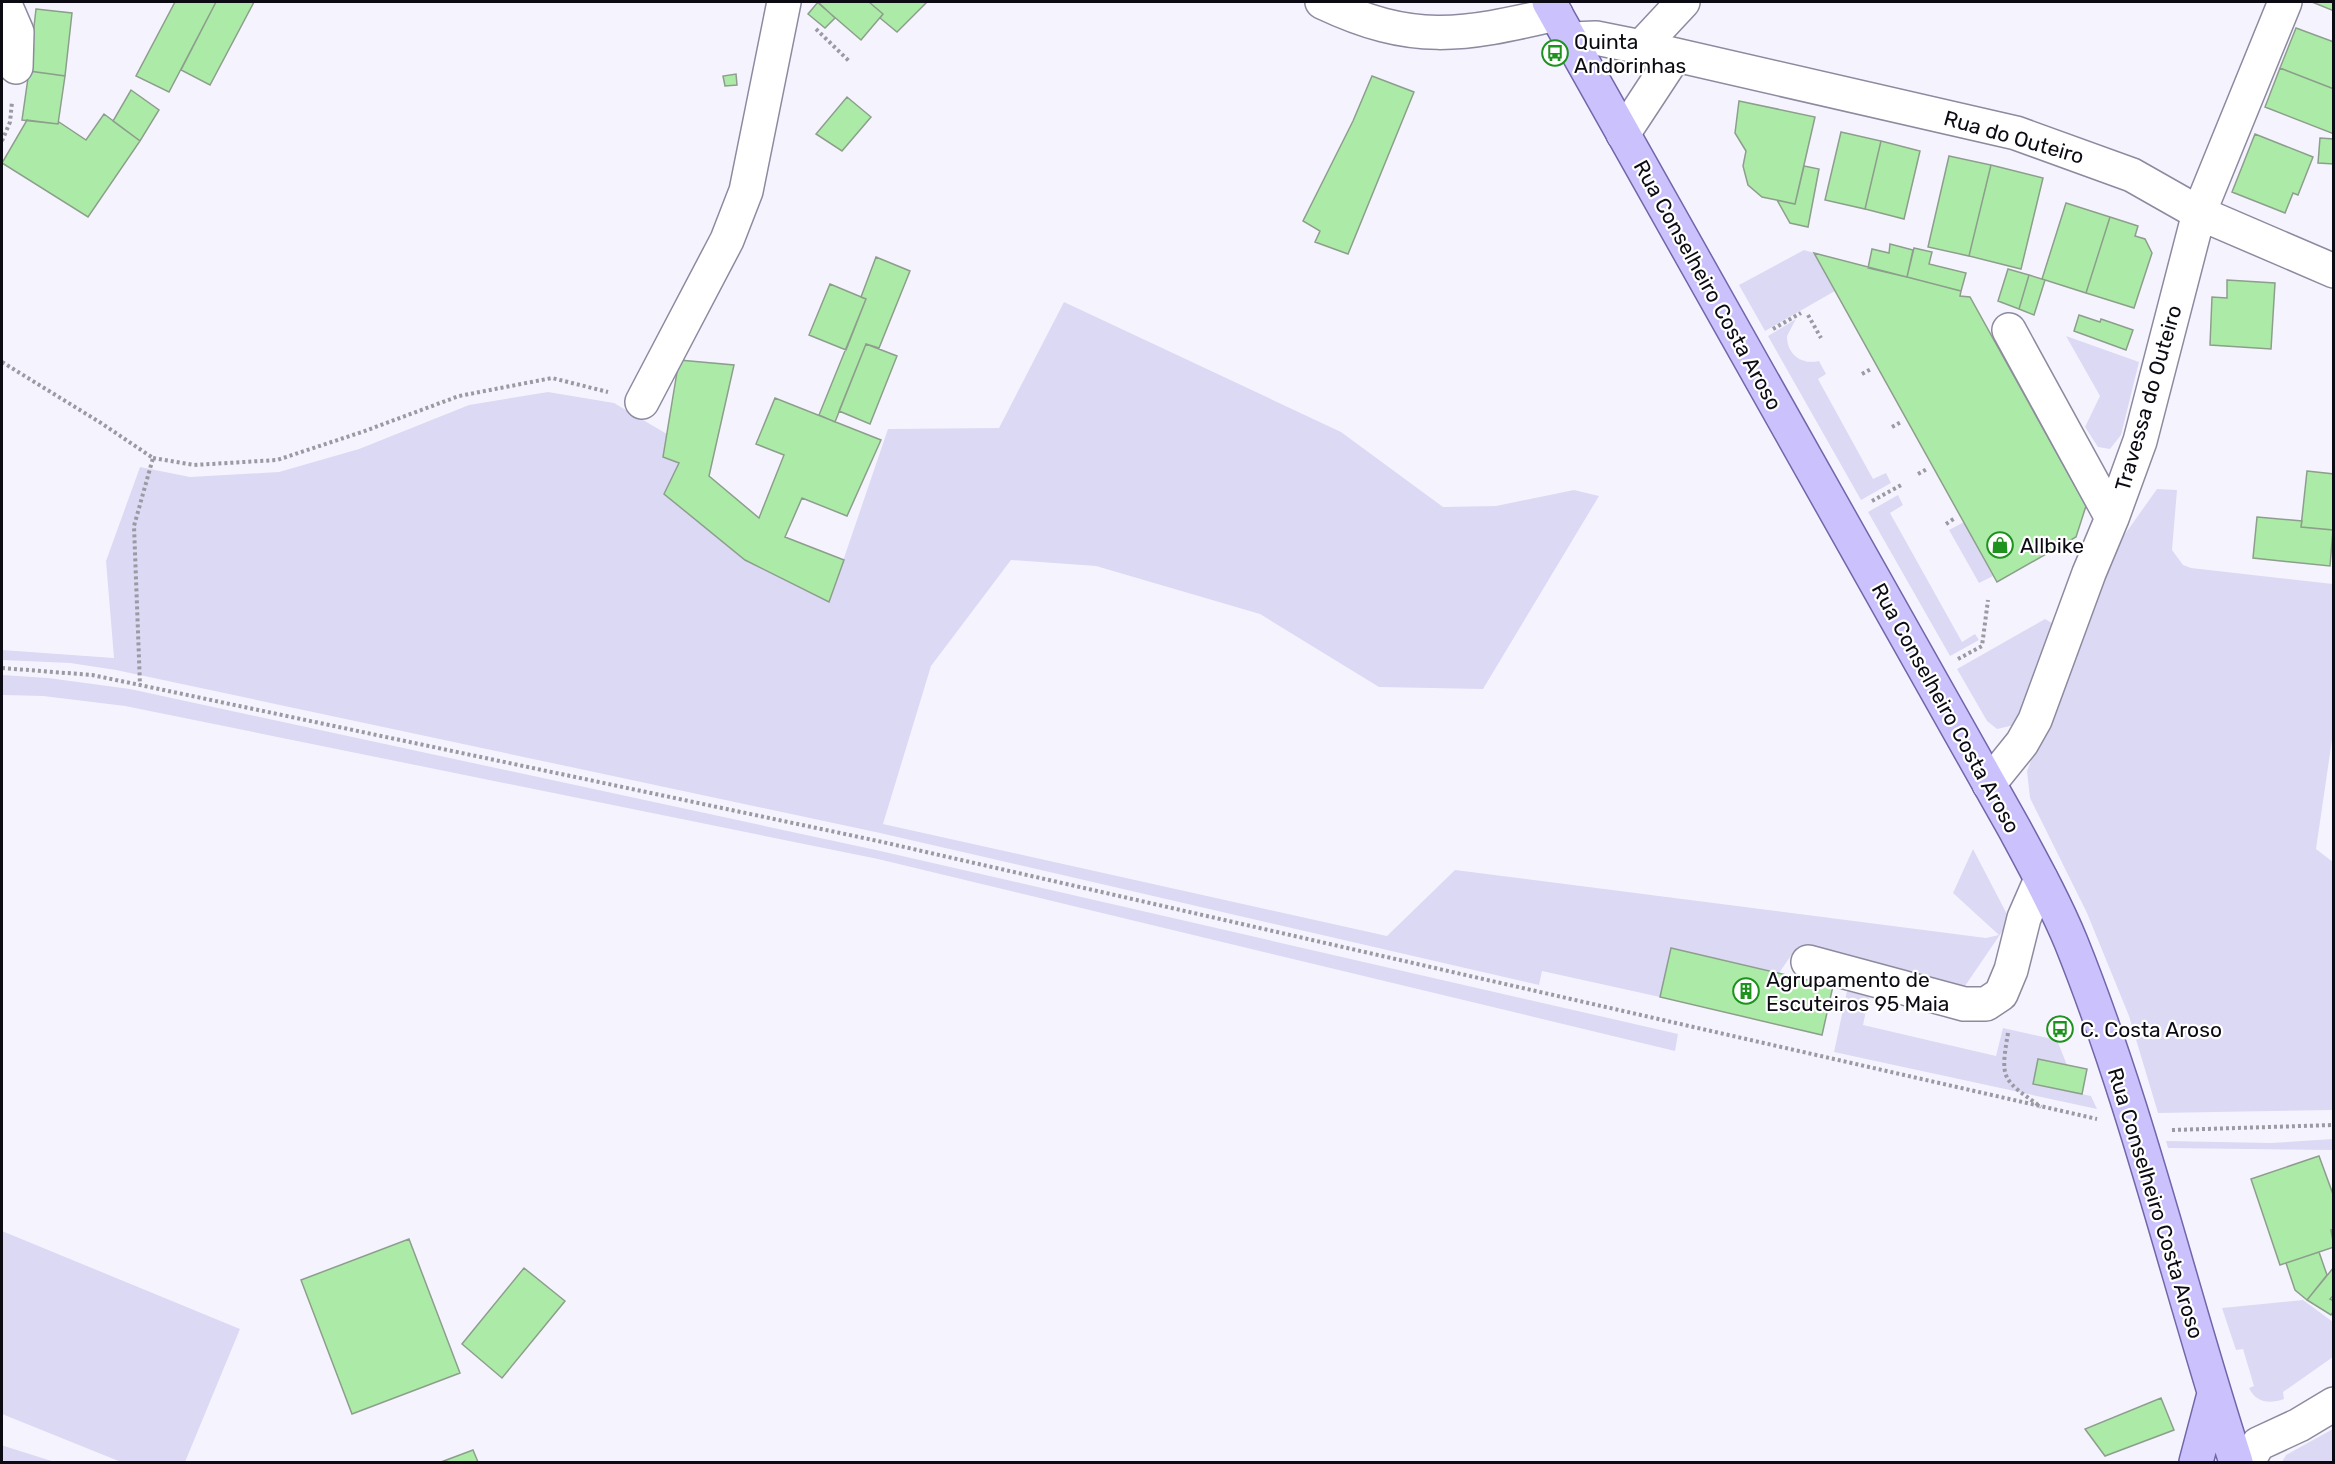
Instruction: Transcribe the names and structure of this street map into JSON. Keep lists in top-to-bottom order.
{
  "streets": {
    "main road": ["Rua Conselheiro Costa Aroso"],
    "street": ["Rua do Outeiro", "Travessa do Outeiro"]
  },
  "crossings": [
    ["Rua do Outeiro", "Rua Conselheiro Costa Aroso"],
    ["Rua do Outeiro", "Travessa do Outeiro"],
    ["Rua Conselheiro Costa Aroso", "Travessa do Outeiro"]
  ],
  "places": {
    "bus stop": ["Quinta Andorinhas", "C. Costa Aroso"],
    "shop": ["Allbike"],
    "building": ["Agrupamento de Escuteiros 95 Maia"]
  }
}
